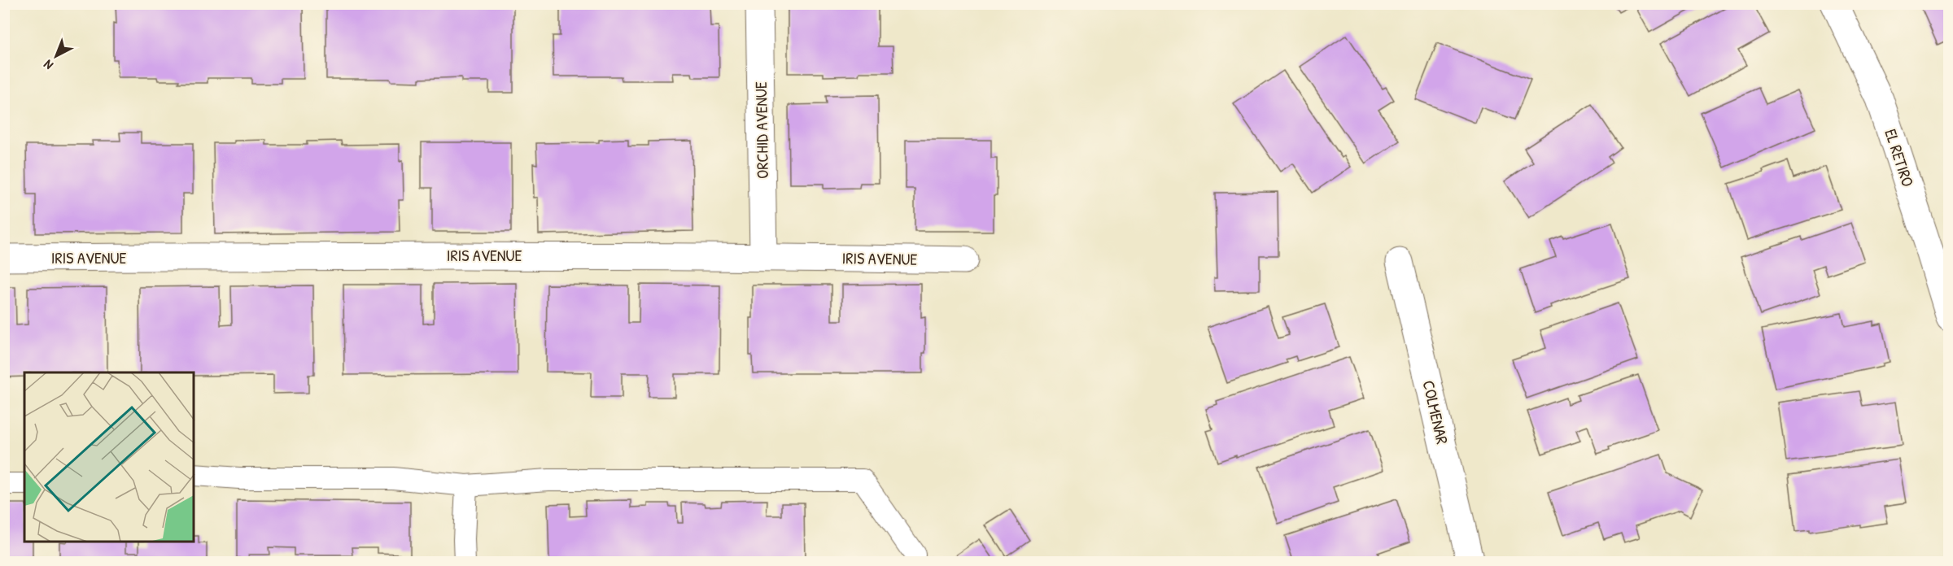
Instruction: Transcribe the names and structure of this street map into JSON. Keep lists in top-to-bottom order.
{
  "streets": {
    "street": [
      "ORCHID AVENUE",
      "EL RETIRO",
      "IRIS AVENUE",
      "COLMENAR"
    ]
  },
  "crossings": [
    ["ORCHID AVENUE", "IRIS AVENUE"]
  ],
  "north": "bottom left"
}
